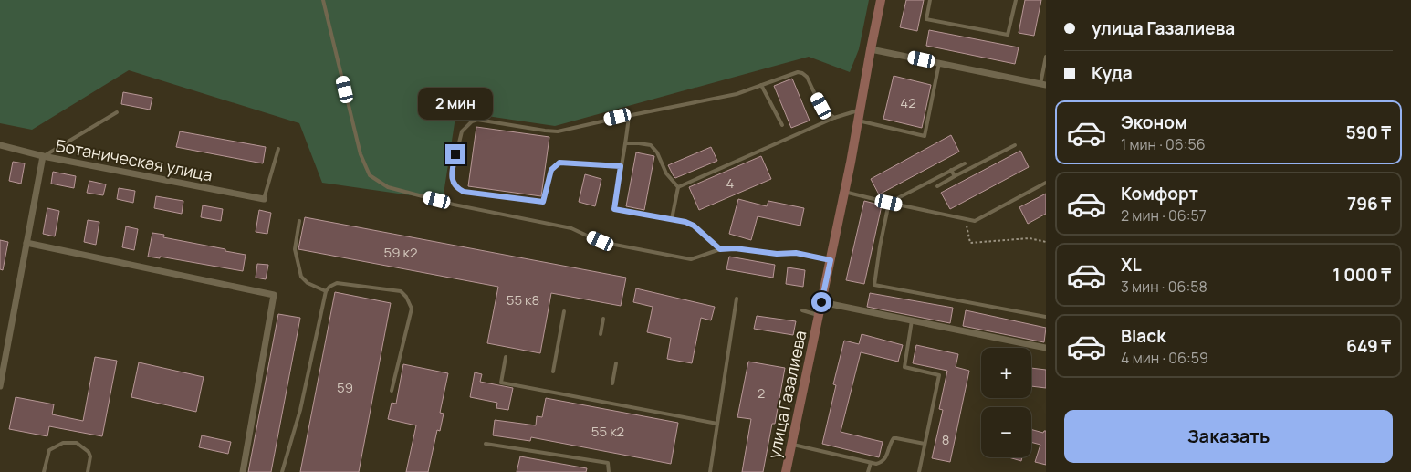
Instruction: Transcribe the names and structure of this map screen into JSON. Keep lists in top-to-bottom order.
{
  "streets": {
    "main road": ["улица Газалиева"],
    "street": ["Ботаническая улица"]
  },
  "house_numbers": [
    "42",
    "4",
    "59 к2",
    "55 к8",
    "59",
    "2",
    "55 к2",
    "8"
  ],
  "page": {
    "banner": ["улица Газалиева", "Куда"],
    "bubble": "2 мин",
    "list": [
      {
        "name": "Эконом",
        "note": "1 мин · 06:56",
        "value": "590 ₸"
      },
      {
        "name": "Комфорт",
        "note": "2 мин · 06:57",
        "value": "796 ₸"
      },
      {
        "name": "XL",
        "note": "3 мин · 06:58",
        "value": "1 000 ₸"
      },
      {
        "name": "Black",
        "note": "4 мин · 06:59",
        "value": "649 ₸"
      }
    ],
    "map_buttons": ["+", "−"],
    "buttons": "Заказать"
  }
}
